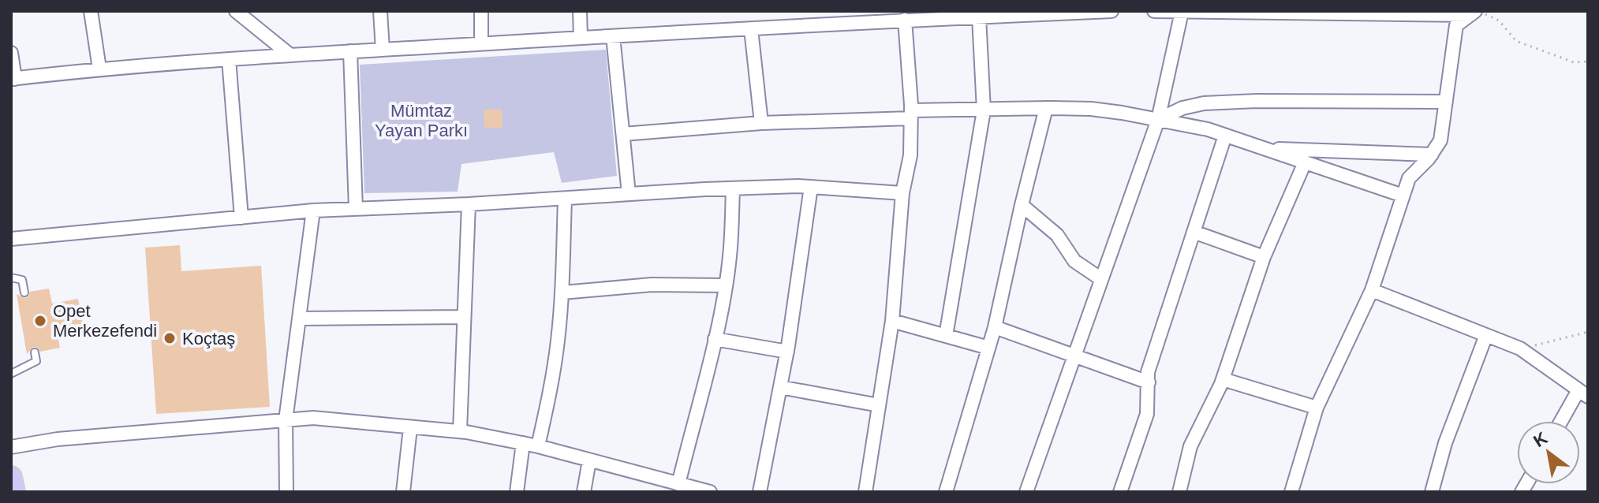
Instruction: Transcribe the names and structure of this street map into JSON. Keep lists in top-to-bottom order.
{
  "parks": ["Mümtaz Yayan Parkı"],
  "places": ["Opet Merkezefendi", "Koçtaş"],
  "north": "top left"
}
